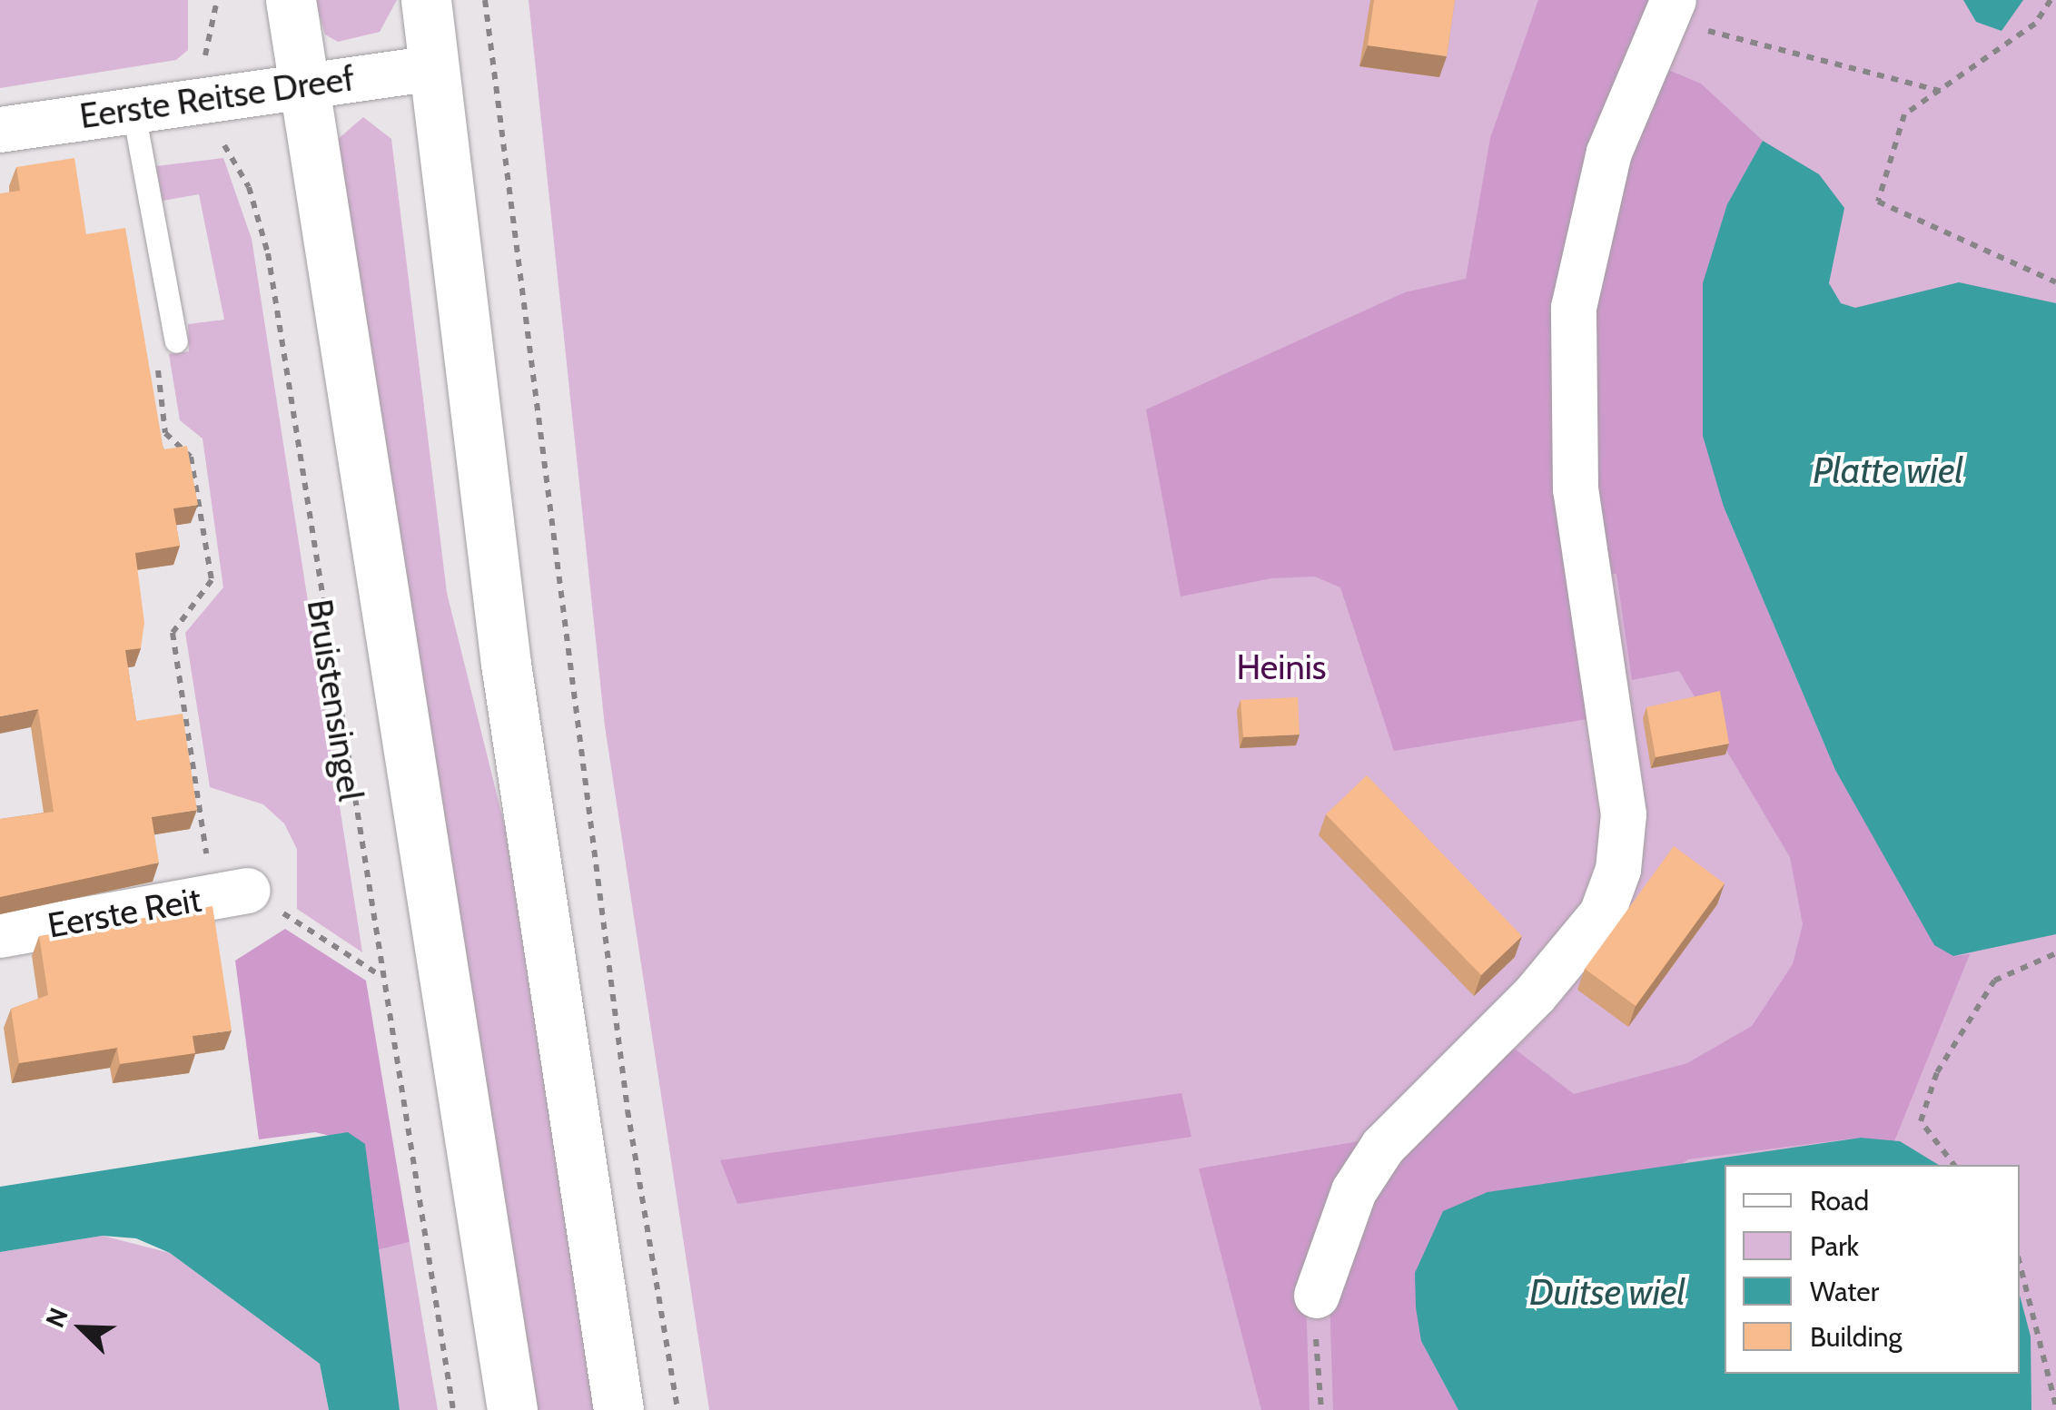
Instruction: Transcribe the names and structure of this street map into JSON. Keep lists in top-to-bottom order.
{
  "streets": {
    "main road": ["Bruistensingel"],
    "street": ["Eerste Reitse Dreef", "Eerste Reit"]
  },
  "crossings": [
    ["Eerste Reitse Dreef", "Bruistensingel"]
  ],
  "water": ["Platte wiel", "Duitse wiel"],
  "parks": ["Heinis"],
  "legend": [
    "Road",
    "Park",
    "Water",
    "Building"
  ],
  "north": "top left"
}
